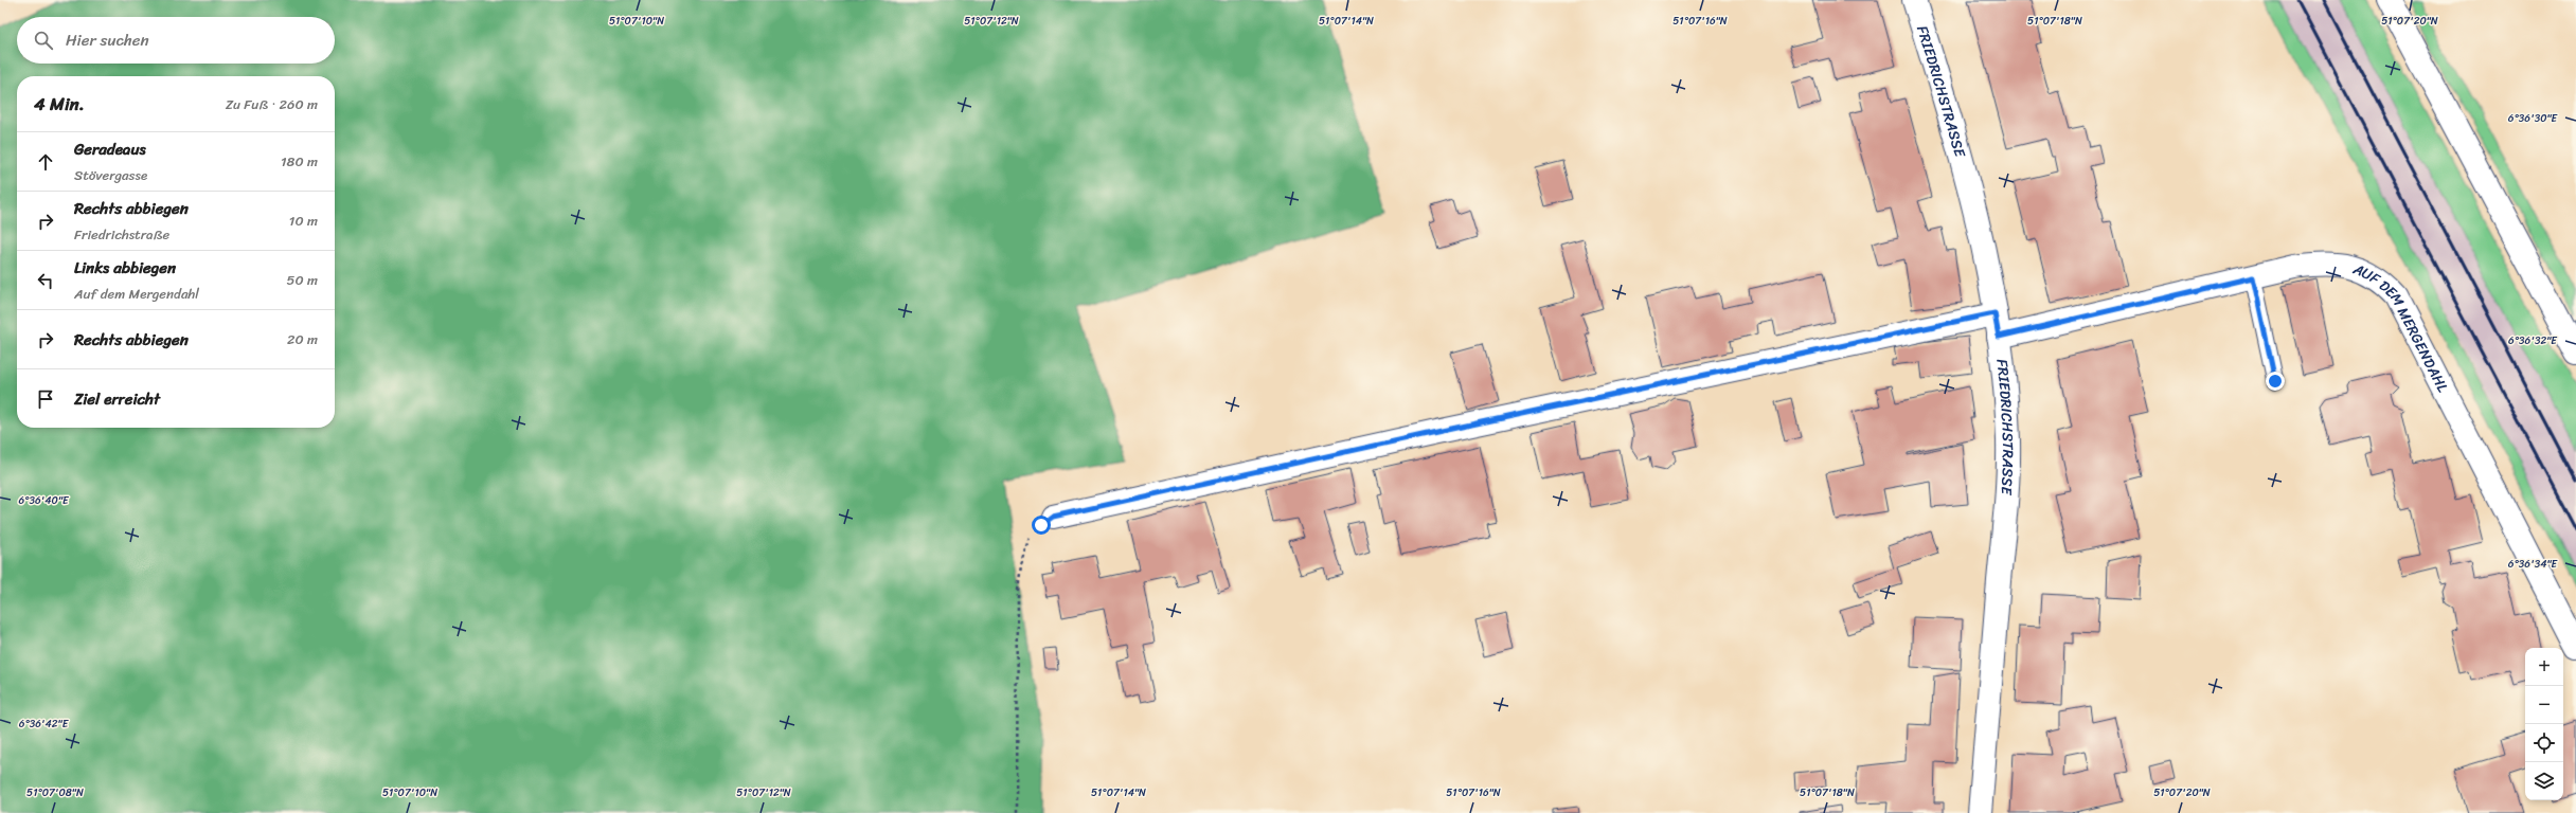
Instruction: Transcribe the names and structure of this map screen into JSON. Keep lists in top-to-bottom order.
{
  "streets": {
    "street": ["FRIEDRICHSTRASSE", "AUF DEM MERGENDAHL"]
  },
  "crossings": [
    ["FRIEDRICHSTRASSE", "AUF DEM MERGENDAHL"]
  ],
  "page": {
    "search": "Hier suchen",
    "heading": ["4 Min.", "Zu Fuß · 260 m"],
    "list": [
      ["Geradeaus", "Stövergasse", "180 m"],
      ["Rechts abbiegen", "Friedrichstraße", "10 m"],
      ["Links abbiegen", "Auf dem Mergendahl", "50 m"],
      ["Rechts abbiegen", "20 m"],
      "Ziel erreicht"
    ],
    "map_buttons": ["+", "−"]
  },
  "coordinates": [
    "51°07'10\"N",
    "51°07'12\"N",
    "51°07'14\"N",
    "51°07'16\"N",
    "51°07'18\"N",
    "51°07'20\"N",
    "6°36'30\"E",
    "6°36'32\"E",
    "6°36'40\"E",
    "6°36'34\"E",
    "6°36'42\"E",
    "51°07'08\"N"
  ]
}
